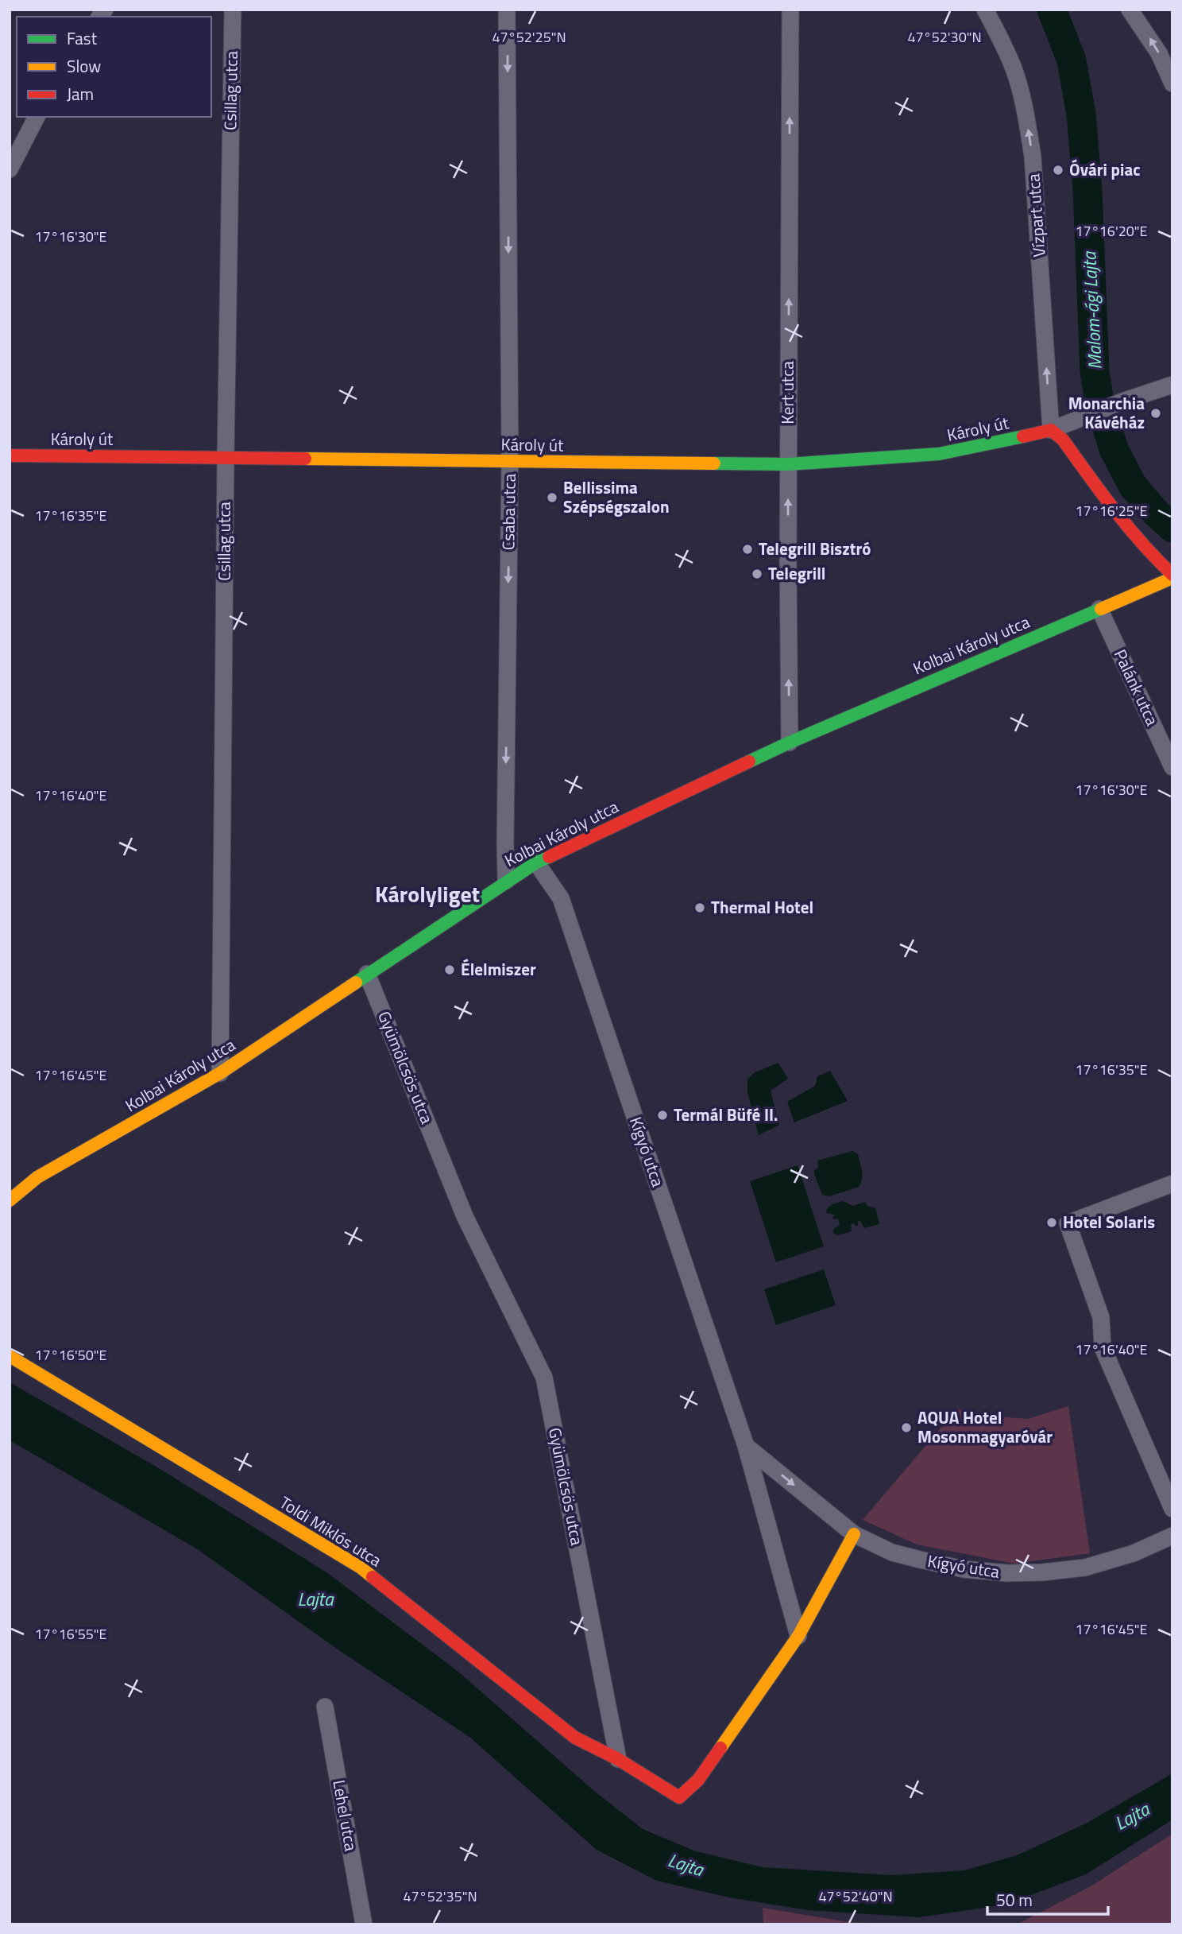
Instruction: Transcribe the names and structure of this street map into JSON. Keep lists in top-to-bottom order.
{
  "streets": {
    "street": [
      "Csillag utca",
      "Vízpart utca",
      "Kert utca",
      "Károly út",
      "Csaba utca",
      "Kolbai Károly utca",
      "Palánk utca",
      "Gyümölcsös utca",
      "Kígyó utca",
      "Toldi Miklós utca",
      "Lehel utca"
    ]
  },
  "crossings": [
    ["Csillag utca", "Károly út"],
    ["Csillag utca", "Kolbai Károly utca"],
    ["Vízpart utca", "Károly út"],
    ["Kert utca", "Károly út"],
    ["Kert utca", "Kolbai Károly utca"],
    ["Károly út", "Csaba utca"],
    ["Csaba utca", "Kolbai Károly utca"],
    ["Kolbai Károly utca", "Palánk utca"],
    ["Kolbai Károly utca", "Gyümölcsös utca"],
    ["Kolbai Károly utca", "Kígyó utca"],
    ["Gyümölcsös utca", "Toldi Miklós utca"]
  ],
  "one_way": ["Vízpart utca", "Kert utca", "Csaba utca"],
  "districts": ["Károlyliget"],
  "water": ["Malom-ági Lajta", "Lajta"],
  "places": [
    "Óvári piac",
    "Monarchia Kávéház",
    "Bellissima Szépségszalon",
    "Telegrill Bisztró",
    "Telegrill",
    "Thermal Hotel",
    "Élelmiszer",
    "Termál Büfé II.",
    "Hotel Solaris",
    "AQUA Hotel Mosonmagyaróvár"
  ],
  "legend": ["Fast", "Slow", "Jam"],
  "scale_bar": "50 m",
  "coordinates": [
    "47°52'25\"N",
    "47°52'30\"N",
    "17°16'20\"E",
    "17°16'30\"E",
    "17°16'25\"E",
    "17°16'35\"E",
    "17°16'40\"E",
    "17°16'45\"E",
    "17°16'50\"E",
    "17°16'55\"E",
    "47°52'35\"N",
    "47°52'40\"N"
  ]
}
